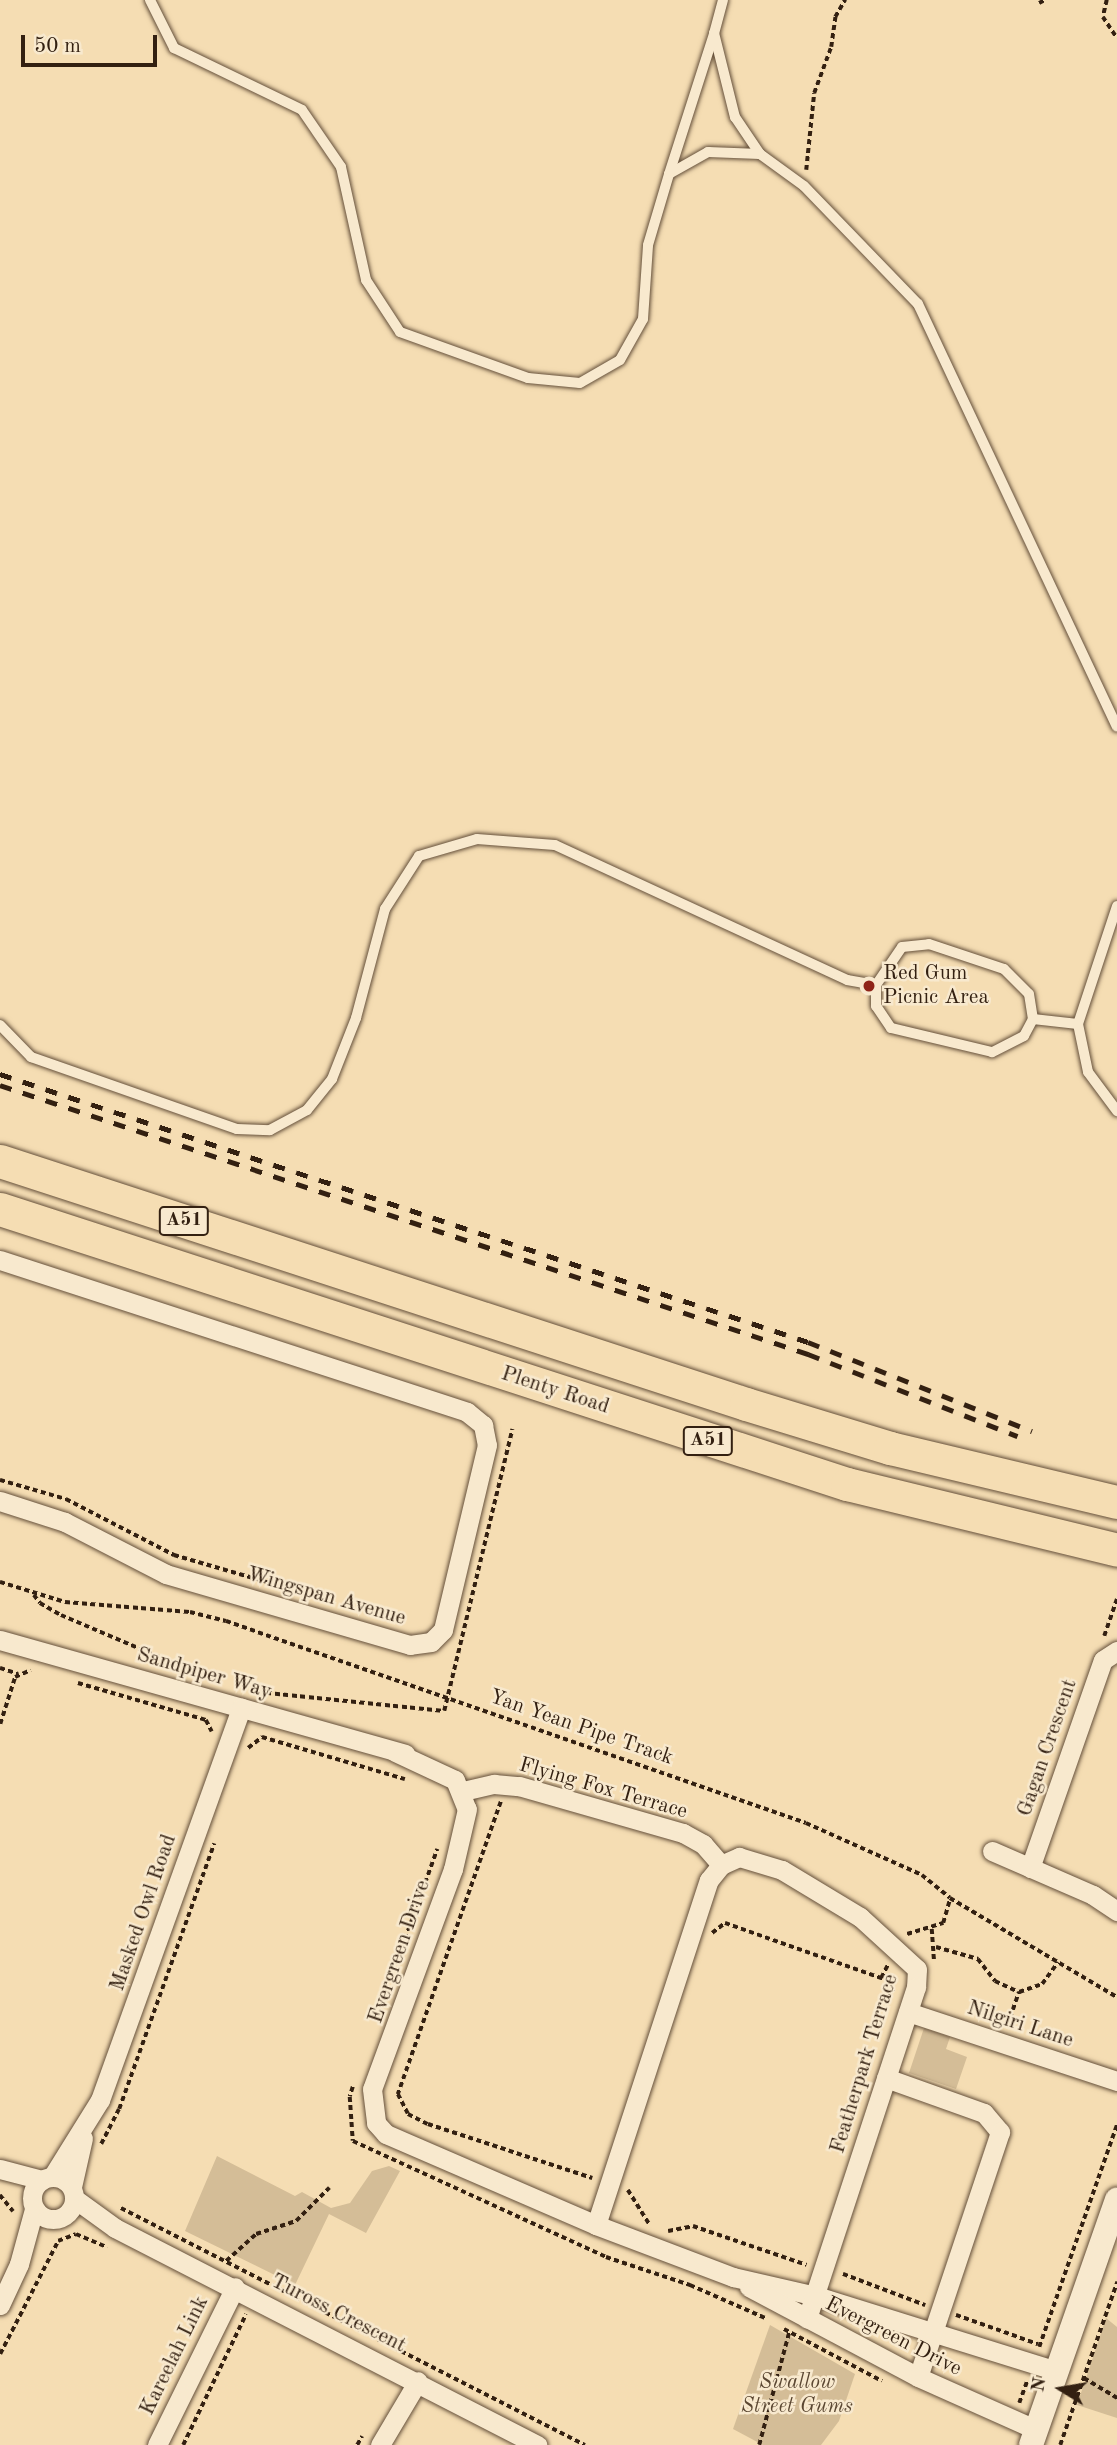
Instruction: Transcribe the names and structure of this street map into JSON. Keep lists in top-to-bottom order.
{
  "streets": {
    "highway": ["A51", "Plenty Road"],
    "street": [
      "Wingspan Avenue",
      "Sandpiper Way",
      "Gagan Crescent",
      "Flying Fox Terrace",
      "Masked Owl Road",
      "Evergreen Drive",
      "Nilgiri Lane",
      "Featherpark Terrace",
      "Tuross Crescent",
      "Kareelah Link"
    ],
    "path": ["Yan Yean Pipe Track"]
  },
  "crossings": [
    ["Sandpiper Way", "Flying Fox Terrace"],
    ["Sandpiper Way", "Masked Owl Road"],
    ["Sandpiper Way", "Evergreen Drive"],
    ["Flying Fox Terrace", "Evergreen Drive"],
    ["Flying Fox Terrace", "Featherpark Terrace"],
    ["Evergreen Drive", "Featherpark Terrace"],
    ["Nilgiri Lane", "Featherpark Terrace"],
    ["Tuross Crescent", "Kareelah Link"]
  ],
  "parks": ["Swallow Street Gums"],
  "places": ["Red Gum Picnic Area"],
  "scale_bar": "50 m",
  "north": "left"
}
